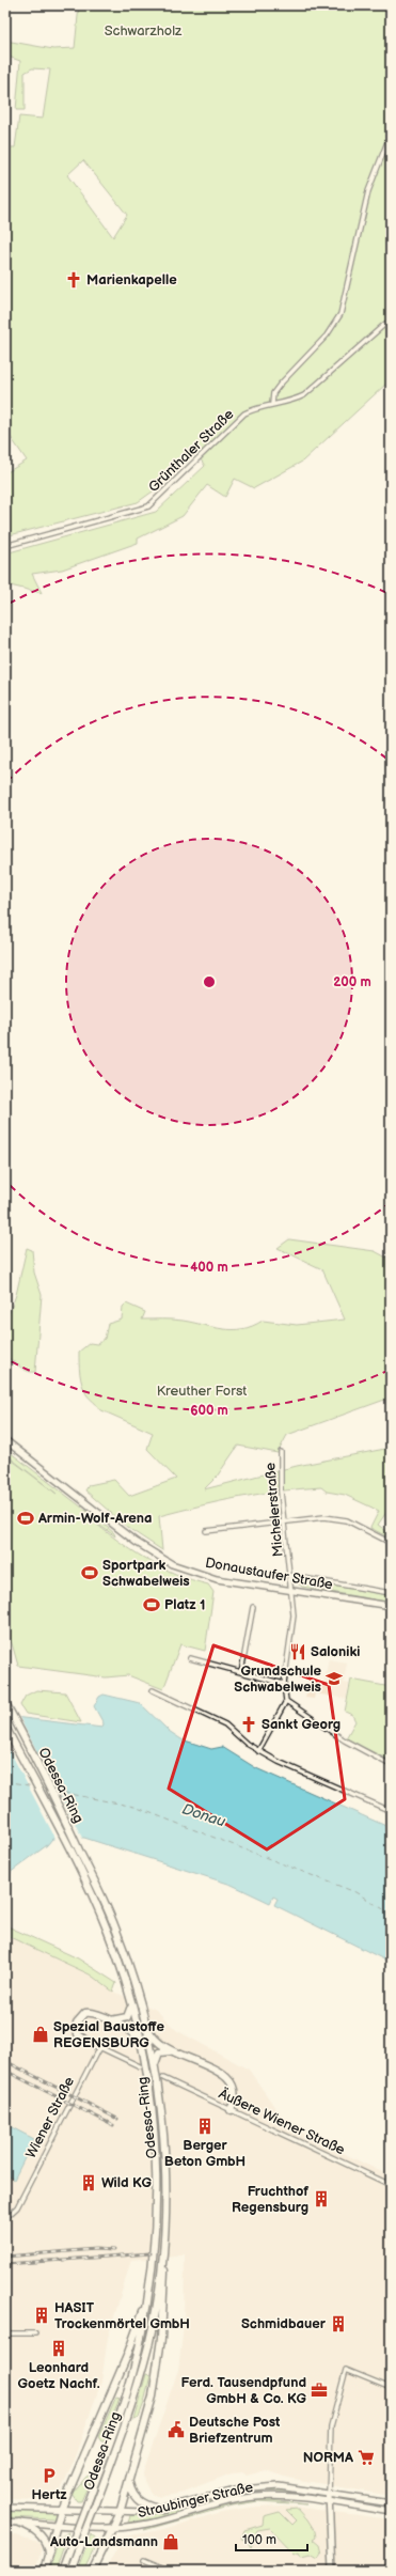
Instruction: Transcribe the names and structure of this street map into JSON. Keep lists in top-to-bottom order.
{
  "streets": {
    "highway": ["Odessa-Ring"],
    "main road": ["Donaustaufer Straße", "Straubinger Straße"],
    "street": [
      "Grünthaler Straße",
      "Michelerstraße",
      "Wiener Straße",
      "Äußere Wiener Straße"
    ]
  },
  "crossings": [
    ["Michelerstraße", "Donaustaufer Straße"]
  ],
  "water": ["Donau"],
  "parks": ["Schwarzholz", "Kreuther Forst"],
  "places": {
    "church": ["Marienkapelle", "Sankt Georg"],
    "sports": ["Armin-Wolf-Arena", "Sportpark Schwabelweis", "Platz 1"],
    "restaurant": ["Saloniki"],
    "school or university": ["Grundschule Schwabelweis"],
    "shop": ["Spezial Baustoffe REGENSBURG", "Auto-Landsmann"],
    "building": [
      "Berger Beton GmbH",
      "Wild KG",
      "Fruchthof Regensburg",
      "HASIT Trockenmörtel GmbH",
      "Schmidbauer",
      "Leonhard Goetz Nachf."
    ],
    "office": ["Ferd. Tausendpfund GmbH & Co. KG"],
    "public building": ["Deutsche Post Briefzentrum"],
    "supermarket": ["NORMA"],
    "parking": ["Hertz"]
  },
  "scale_bar": "100 m",
  "rings": ["200 m", "400 m", "600 m"]
}
